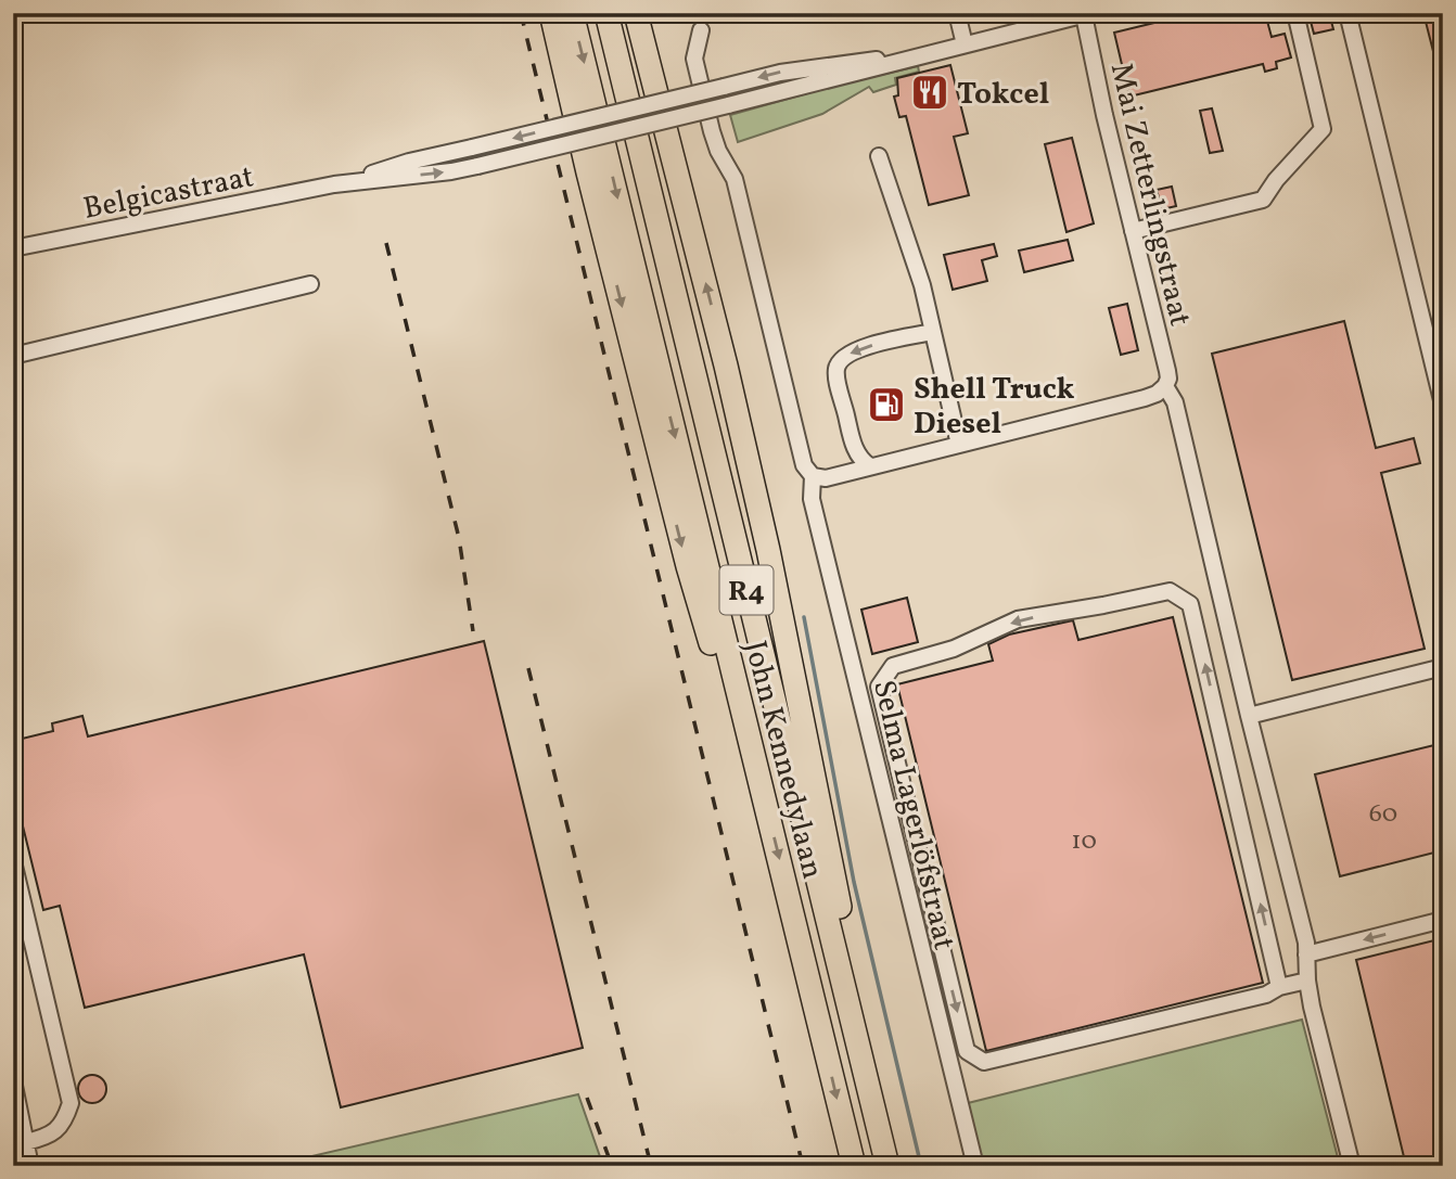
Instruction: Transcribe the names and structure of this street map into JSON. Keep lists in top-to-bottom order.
{
  "streets": {
    "highway": ["R4", "John Kennedylaan"],
    "street": ["Belgicastraat", "Mai Zetterlingstraat", "Selma Lagerlöfstraat"]
  },
  "crossings": [
    ["Belgicastraat", "R4"],
    ["R4", "John Kennedylaan"]
  ],
  "places": {
    "restaurant": ["Tokcel"],
    "fuel station": ["Shell Truck Diesel"]
  },
  "house_numbers": ["60", "10"]
}
